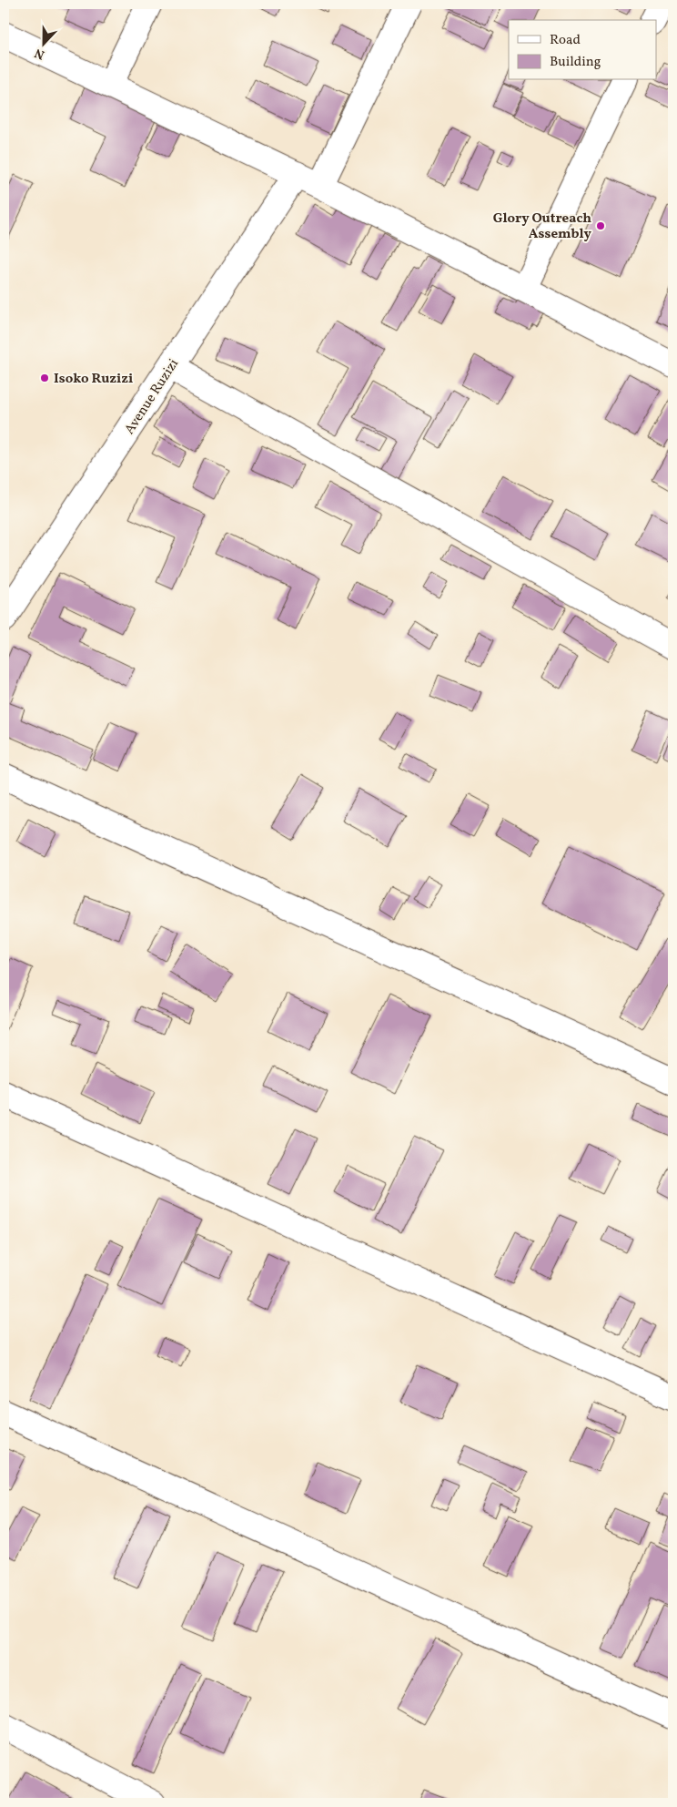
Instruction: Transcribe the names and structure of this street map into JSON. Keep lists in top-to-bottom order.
{
  "streets": {
    "street": ["Avenue Ruzizi"]
  },
  "places": ["Glory Outreach Assembly", "Isoko Ruzizi"],
  "legend": ["Road", "Building"],
  "north": "bottom"
}
